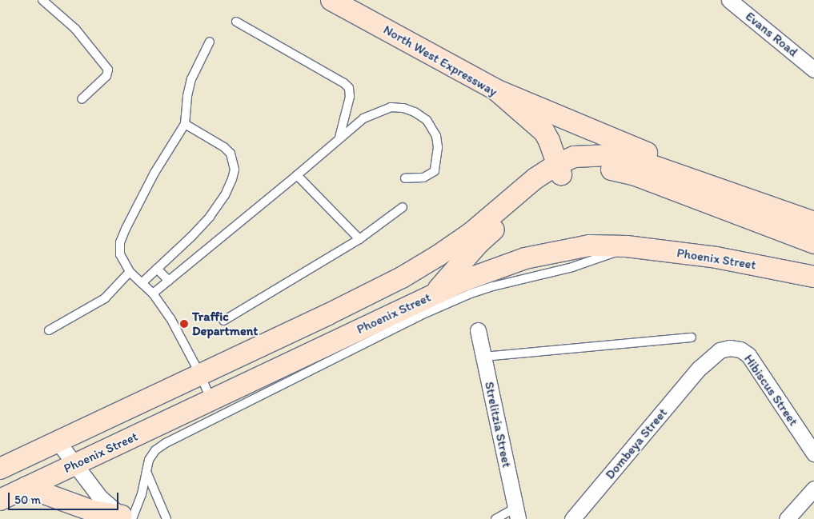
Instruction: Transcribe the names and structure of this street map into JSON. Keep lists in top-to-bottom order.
{
  "streets": {
    "main road": ["North West Expressway", "Phoenix Street"],
    "street": [
      "Evans Road",
      "Hibiscus Street",
      "Strelitzia Street",
      "Dombeya Street"
    ]
  },
  "crossings": [
    ["Hibiscus Street", "Dombeya Street"]
  ],
  "places": ["Traffic Department"],
  "scale_bar": "50 m"
}
